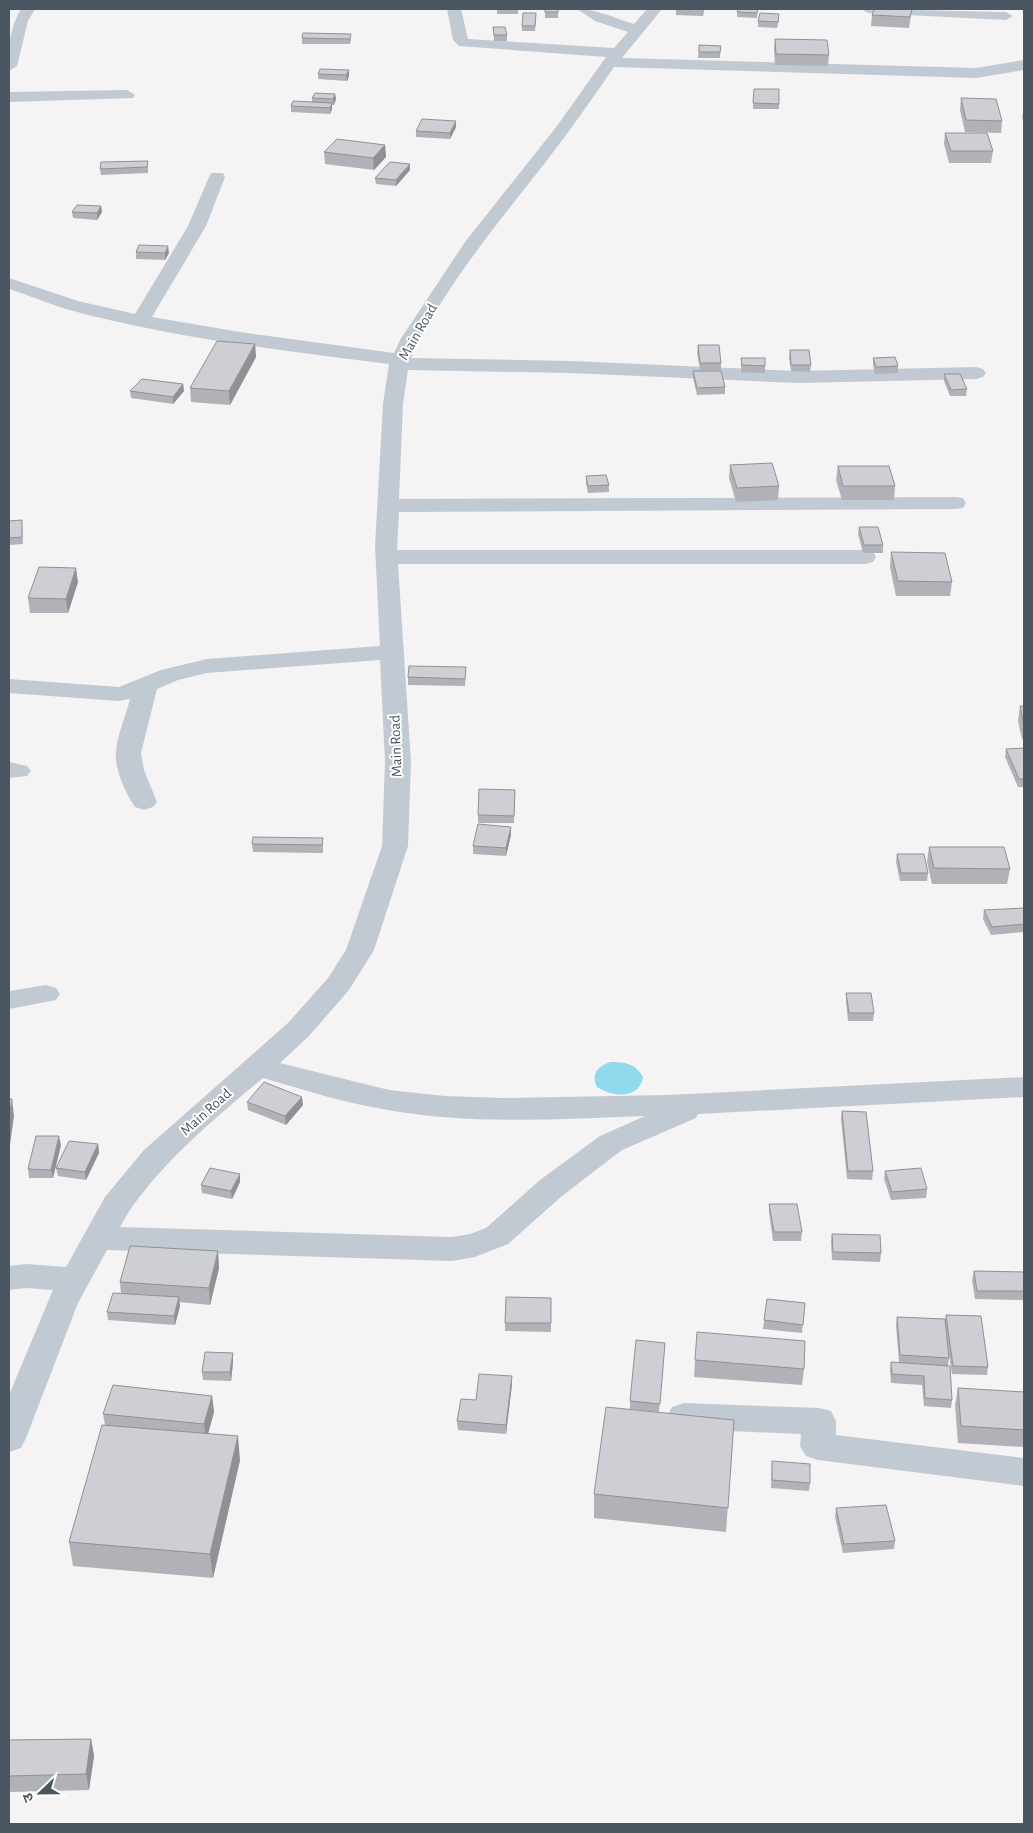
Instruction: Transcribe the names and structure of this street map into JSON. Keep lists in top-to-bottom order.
{
  "streets": {
    "street": ["Main Road"]
  },
  "north": "left"
}
